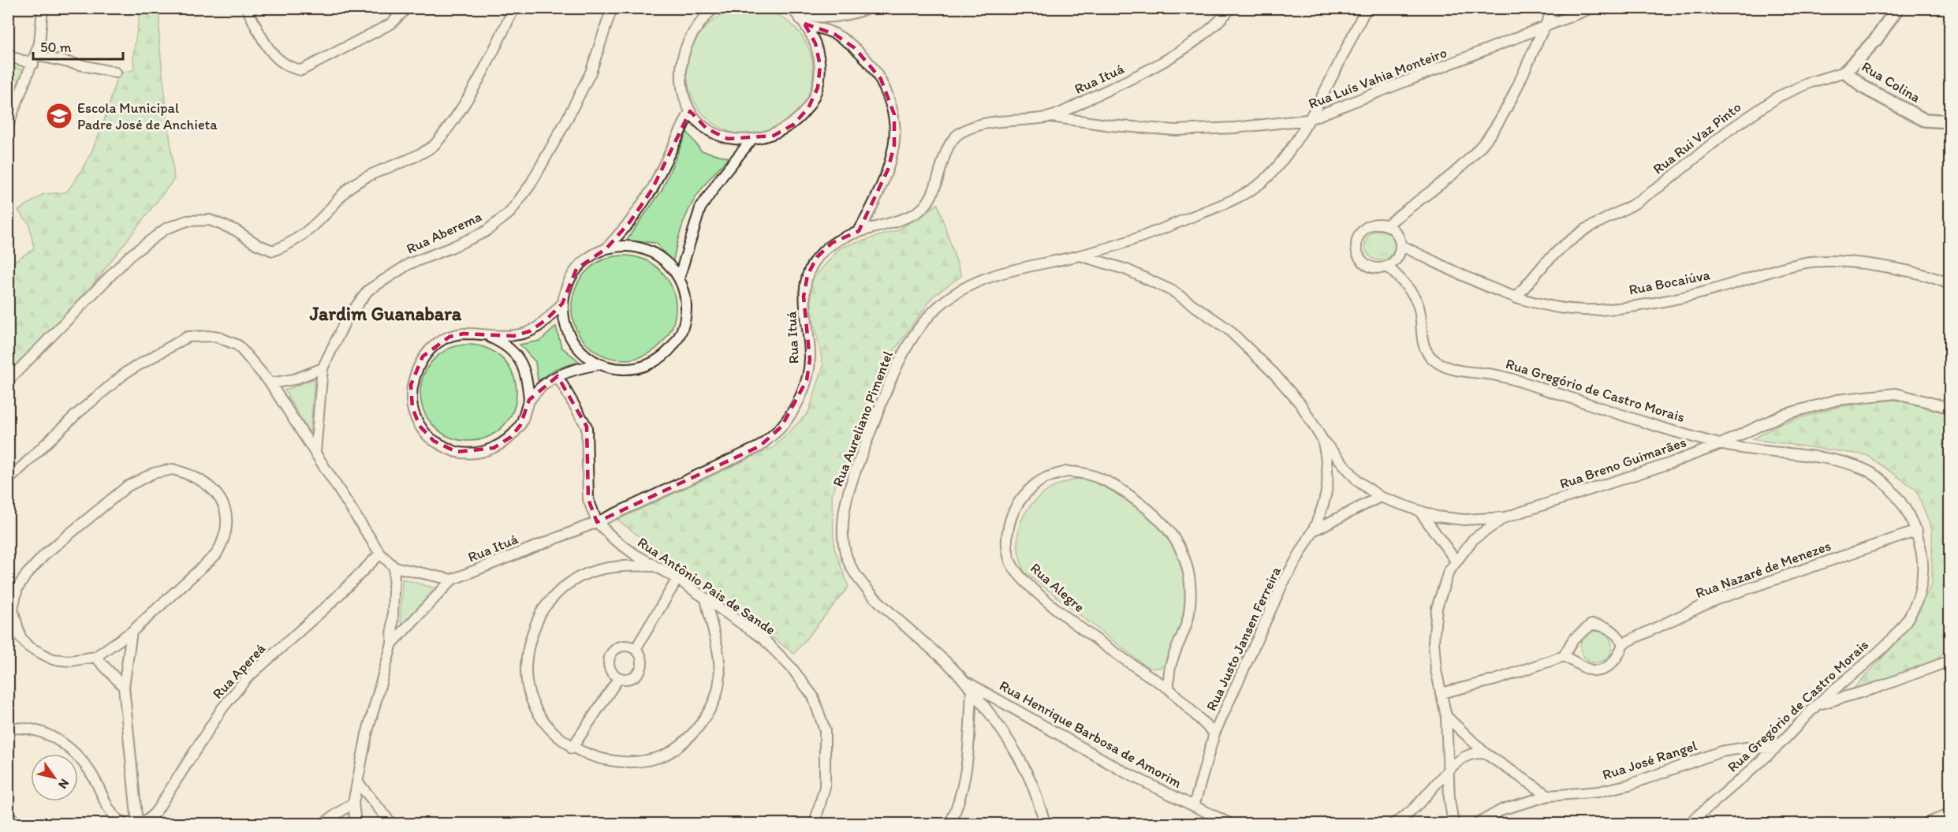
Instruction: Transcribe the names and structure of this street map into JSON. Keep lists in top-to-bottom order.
{
  "streets": {
    "street": [
      "Rua Luís Vahia Monteiro",
      "Rua Ituá",
      "Rua Colina",
      "Rua Rui Vaz Pinto",
      "Rua Aberema",
      "Rua Bocaiúva",
      "Rua Gregório de Castro Morais",
      "Rua Aureliano Pimentel",
      "Rua Breno Guimarães",
      "Rua Nazaré de Menezes",
      "Rua Antônio Pais de Sande",
      "Rua Alegre",
      "Rua Justo Jansen Ferreira",
      "Rua Apereá",
      "Rua Henrique Barbosa de Amorim",
      "Rua José Rangel"
    ]
  },
  "crossings": [
    ["Rua Luís Vahia Monteiro", "Rua Ituá"],
    ["Rua Luís Vahia Monteiro", "Rua Aureliano Pimentel"],
    ["Rua Ituá", "Rua Antônio Pais de Sande"],
    ["Rua Colina", "Rua Rui Vaz Pinto"],
    ["Rua Rui Vaz Pinto", "Rua Bocaiúva"],
    ["Rua Bocaiúva", "Rua Gregório de Castro Morais"],
    ["Rua Gregório de Castro Morais", "Rua Breno Guimarães"],
    ["Rua Gregório de Castro Morais", "Rua Nazaré de Menezes"],
    ["Rua Gregório de Castro Morais", "Rua José Rangel"],
    ["Rua Aureliano Pimentel", "Rua Breno Guimarães"],
    ["Rua Aureliano Pimentel", "Rua Henrique Barbosa de Amorim"],
    ["Rua Breno Guimarães", "Rua Justo Jansen Ferreira"],
    ["Rua Alegre", "Rua Justo Jansen Ferreira"],
    ["Rua Justo Jansen Ferreira", "Rua Henrique Barbosa de Amorim"]
  ],
  "districts": ["Jardim Guanabara"],
  "places": {
    "school or university": ["Escola Municipal Padre José de Anchieta"]
  },
  "scale_bar": "50 m",
  "north": "bottom right"
}
